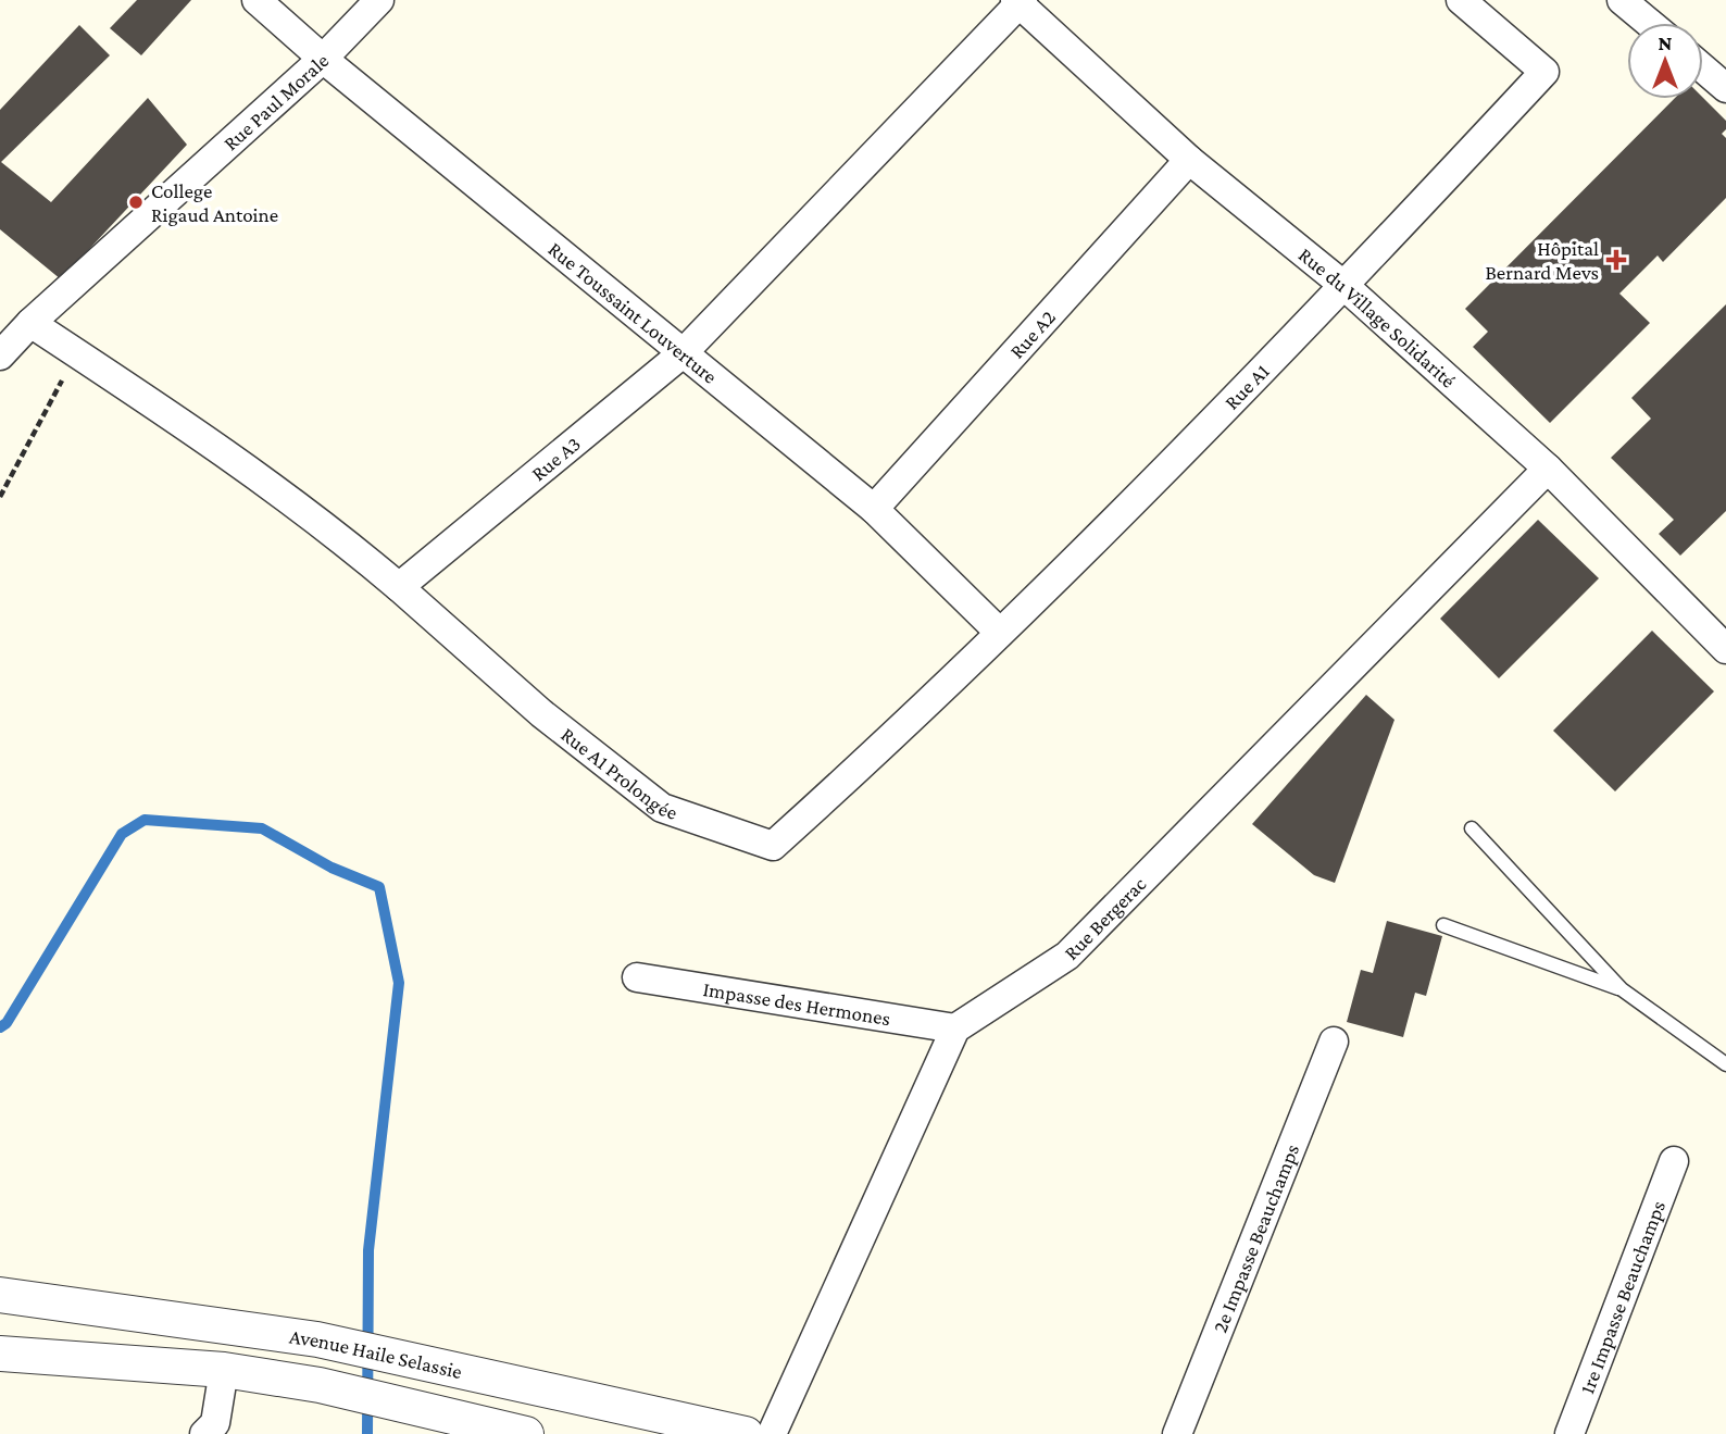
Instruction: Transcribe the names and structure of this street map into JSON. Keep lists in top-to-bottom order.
{
  "streets": {
    "street": [
      "Rue Paul Morale",
      "Rue Toussaint Louverture",
      "Rue du Village Solidarité",
      "Rue A2",
      "Rue A1",
      "Rue A3",
      "Rue A1 Prolongée",
      "Rue Bergerac",
      "Impasse des Hermones",
      "2e Impasse Beauchamps",
      "1re Impasse Beauchamps",
      "Avenue Haile Selassie"
    ]
  },
  "crossings": [
    ["Rue Paul Morale", "Rue Toussaint Louverture"],
    ["Rue Toussaint Louverture", "Rue A2"],
    ["Rue Toussaint Louverture", "Rue A1"],
    ["Rue Toussaint Louverture", "Rue A3"],
    ["Rue du Village Solidarité", "Rue A2"],
    ["Rue du Village Solidarité", "Rue A1"],
    ["Rue du Village Solidarité", "Rue A3"],
    ["Rue du Village Solidarité", "Rue Bergerac"],
    ["Rue A1", "Rue A1 Prolongée"],
    ["Rue A3", "Rue A1 Prolongée"],
    ["Rue Bergerac", "Impasse des Hermones"]
  ],
  "places": {
    "other": ["College Rigaud Antoine"],
    "health": ["Hôpital Bernard Mevs"]
  },
  "north": "top"
}
